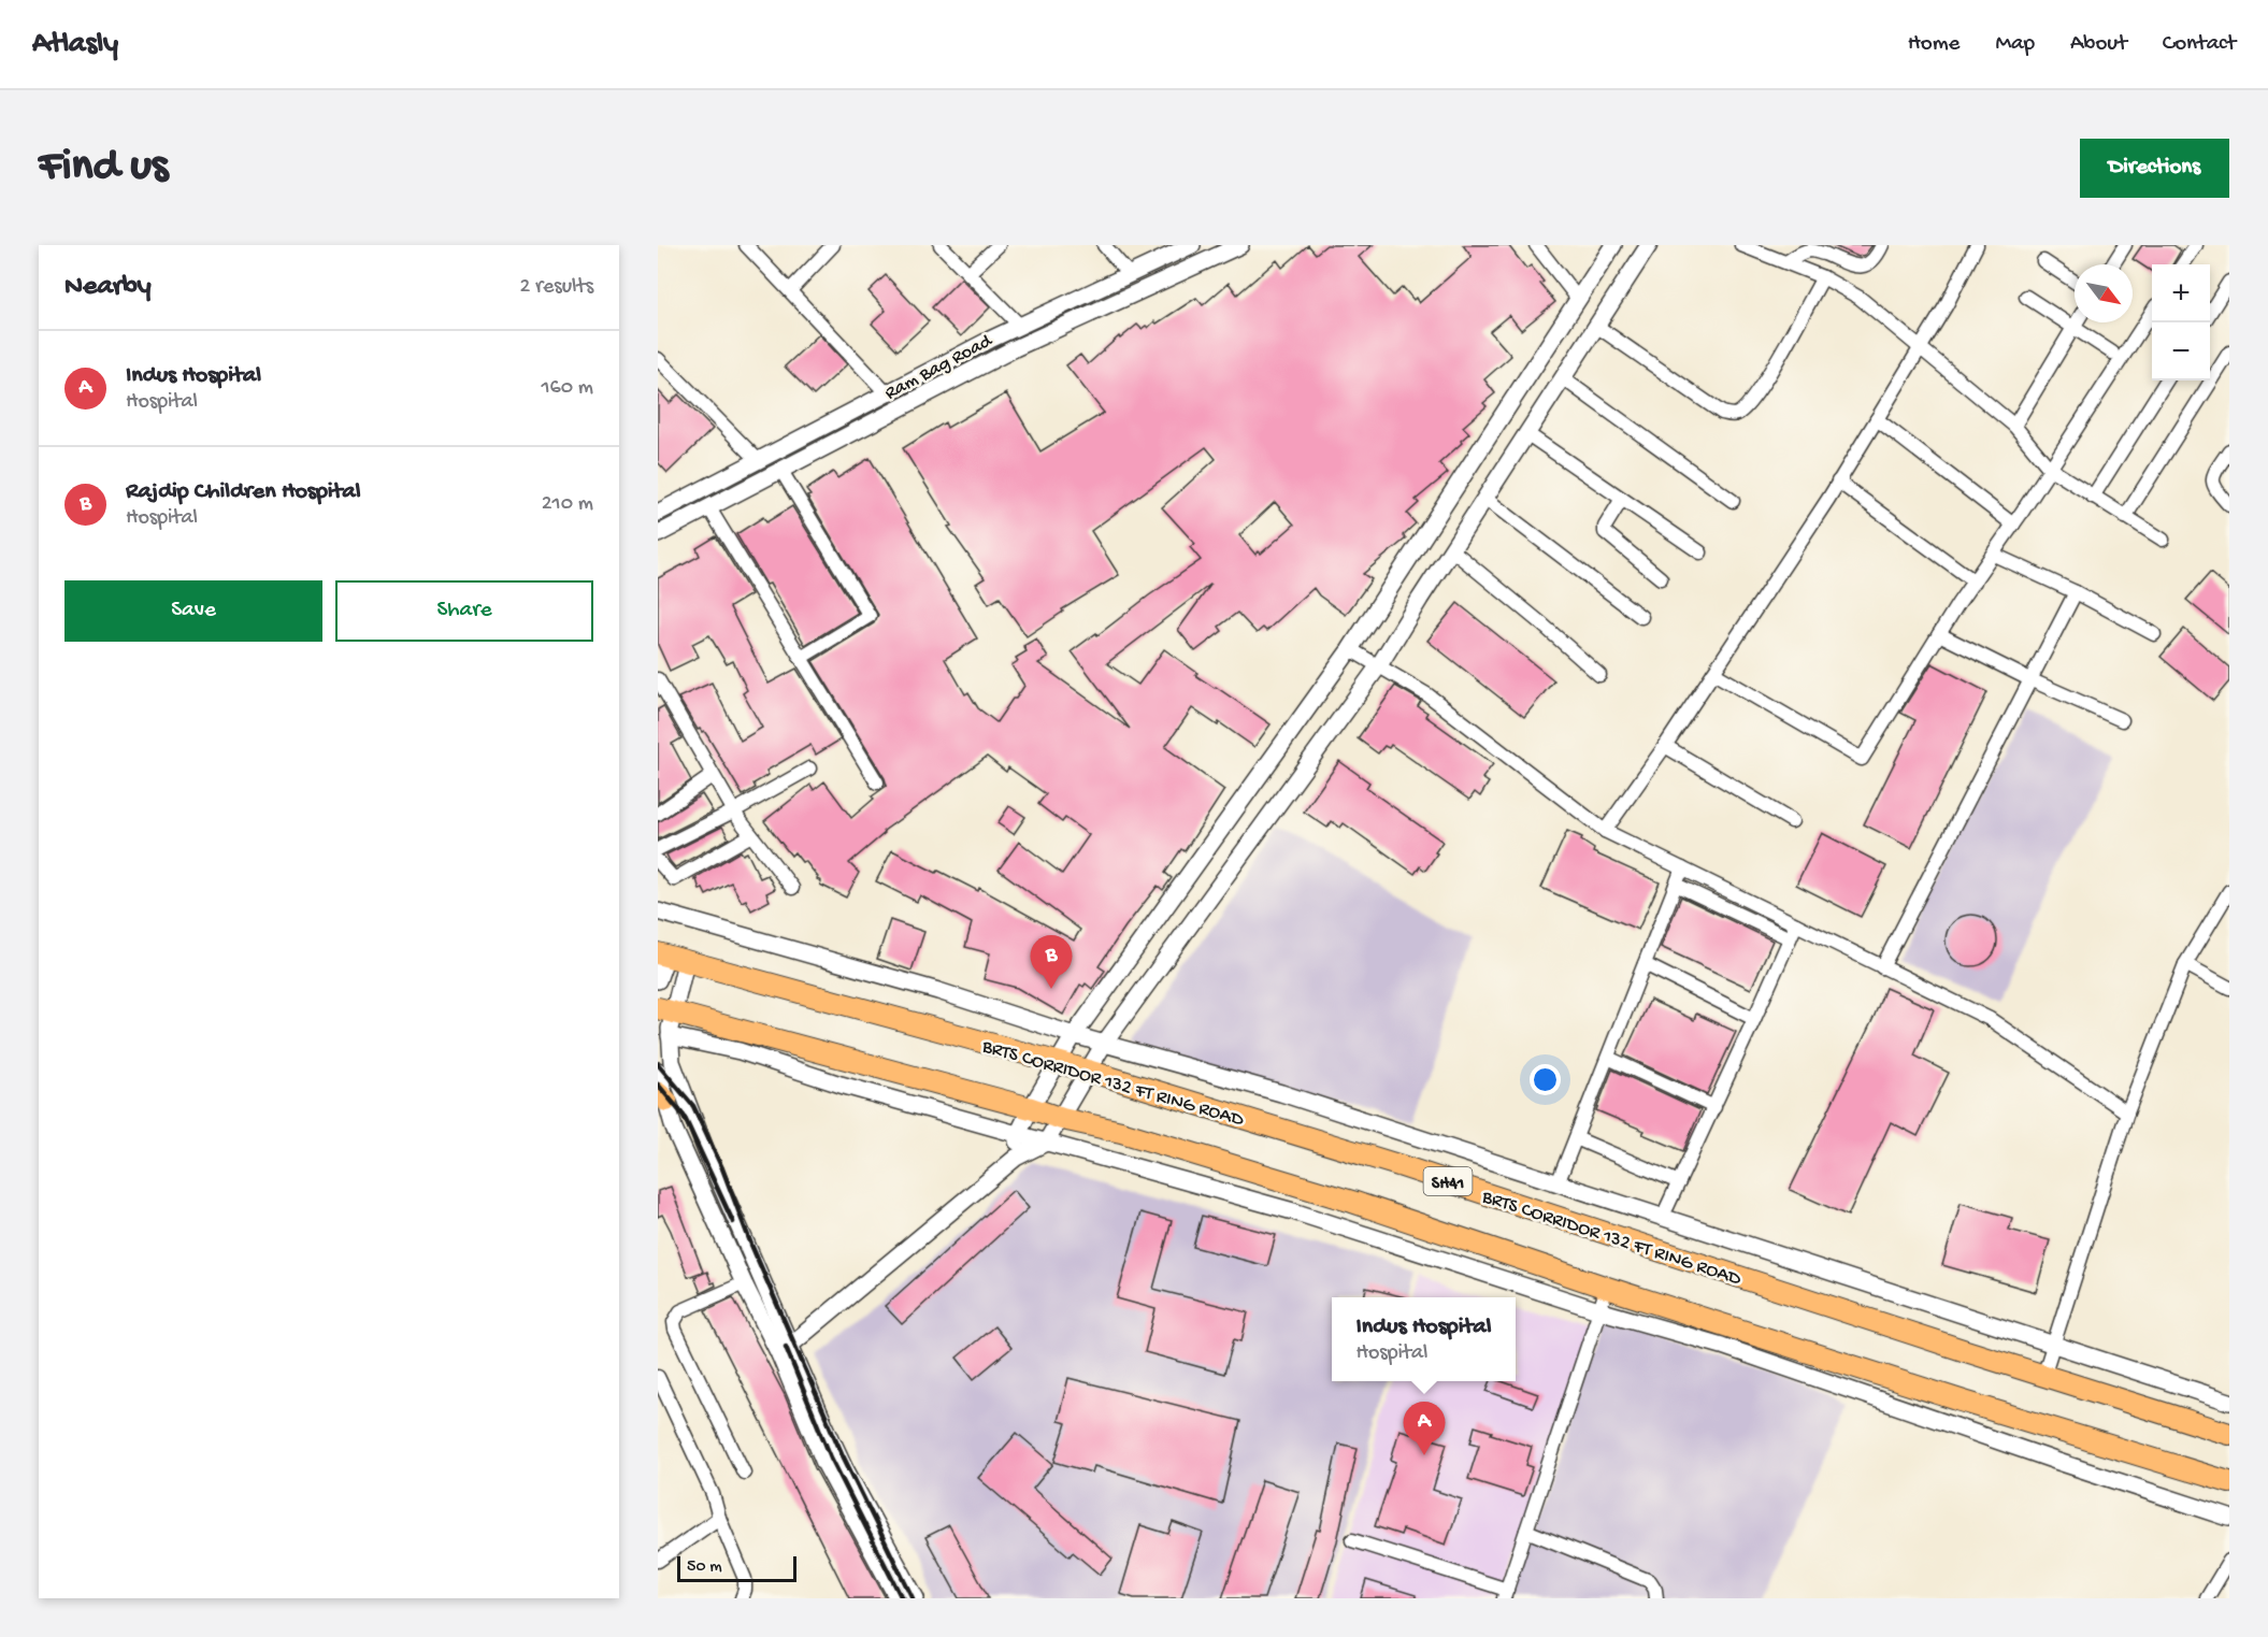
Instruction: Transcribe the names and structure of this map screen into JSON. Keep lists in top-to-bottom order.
{
  "streets": {
    "main road": ["BRTS CORRIDOR 132 FT RING ROAD", "SH41"],
    "street": ["Ram Bag Road"]
  },
  "scale_bar": "50 m",
  "north": "bottom right",
  "page": {
    "header": "Atlasly",
    "nav": [
      "Home",
      "Map",
      "About",
      "Contact"
    ],
    "buttons": [
      "Directions",
      ["Save", "Share"]
    ],
    "title": "Find us",
    "heading": ["Nearby", "2 results"],
    "map_buttons": ["+", "−"],
    "list": [
      {
        "mark": "A",
        "name": "Indus Hospital",
        "note": "Hospital",
        "value": "160 m"
      },
      {
        "mark": "B",
        "name": "Rajdip Children Hospital",
        "note": "Hospital",
        "value": "210 m"
      }
    ],
    "pins": ["B", "A"],
    "popup": ["Indus Hospital", "Hospital"],
    "scale": "50 m"
  }
}
